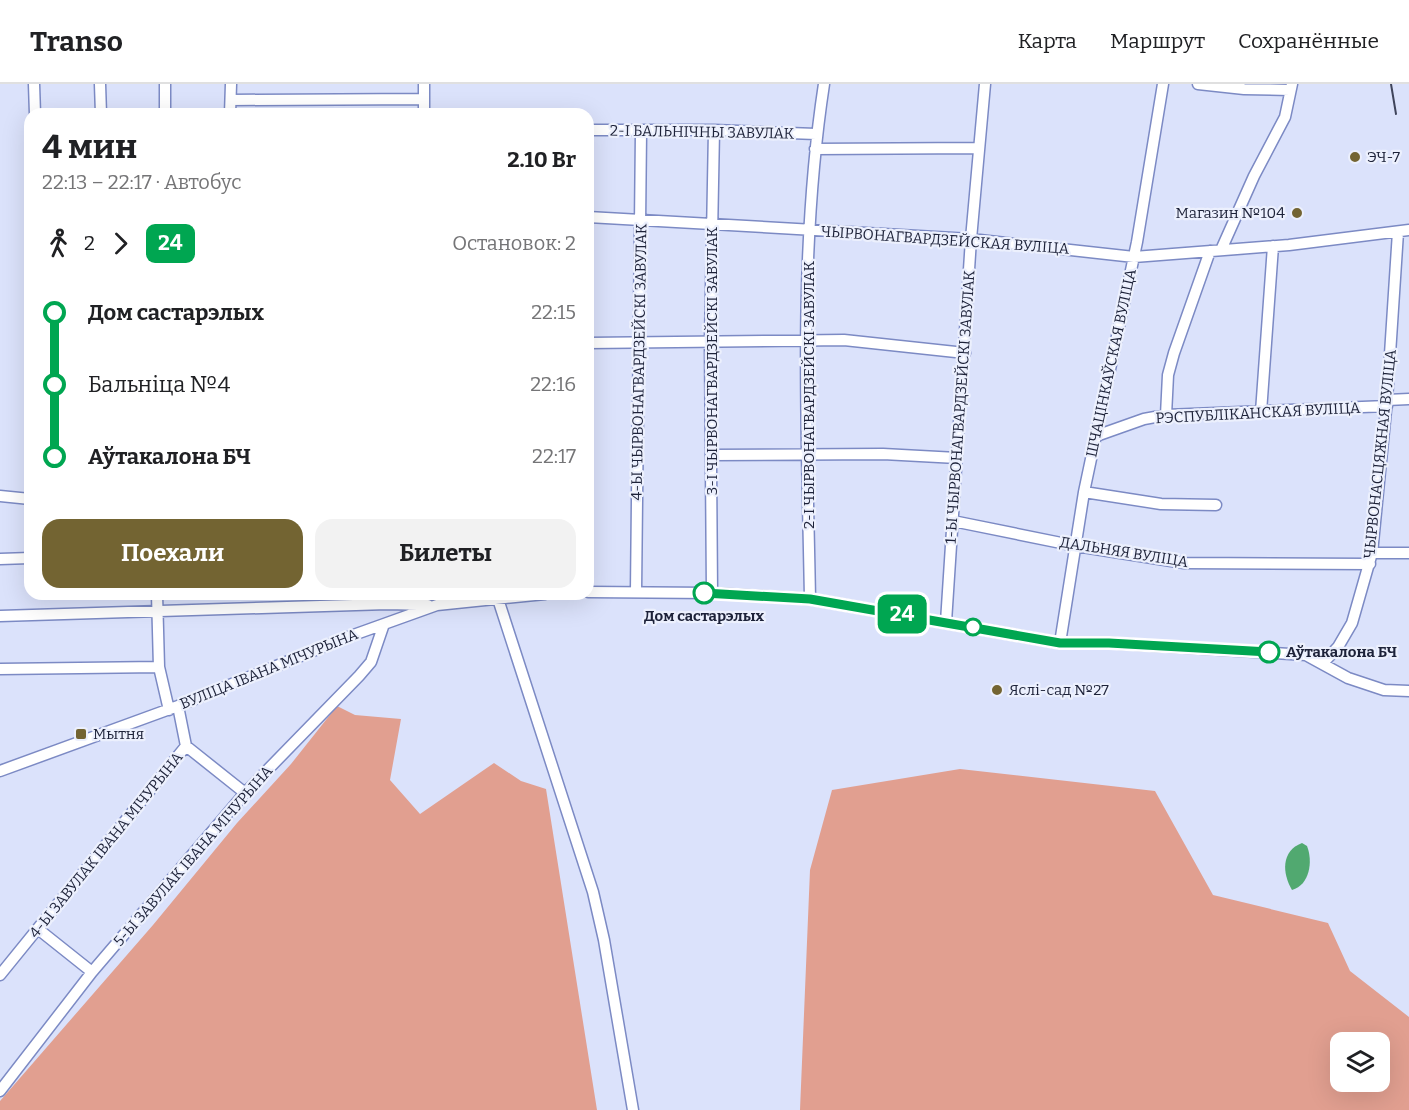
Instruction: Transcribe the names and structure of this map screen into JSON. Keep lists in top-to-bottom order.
{
  "streets": {
    "street": [
      "2-І БАЛЬНІЧНЫ ЗАВУЛАК",
      "ЧЫРВОНАГВАРДЗЕЙСКАЯ ВУЛІЦА",
      "3-І ЧЫРВОНАГВАРДЗЕЙСКІ ЗАВУЛАК",
      "4-Ы ЧЫРВОНАГВАРДЗЕЙСКІ ЗАВУЛАК",
      "ШЧАЦІНКАЎСКАЯ ВУЛІЦА",
      "2-І ЧЫРВОНАГВАРДЗЕЙСКІ ЗАВУЛАК",
      "1-Ы ЧЫРВОНАГВАРДЗЕЙСКІ ЗАВУЛАК",
      "РЭСПУБЛІКАНСКАЯ ВУЛІЦА",
      "ЧЫРВОНАСЦЯЖНАЯ ВУЛІЦА",
      "ДАЛЬНЯЯ ВУЛІЦА",
      "ВУЛІЦА ІВАНА МІЧУРЫНА",
      "4-Ы ЗАВУЛАК ІВАНА МІЧУРЫНА",
      "5-Ы ЗАВУЛАК ІВАНА МІЧУРЫНА"
    ]
  },
  "crossings": [
    ["2-І БАЛЬНІЧНЫ ЗАВУЛАК", "3-І ЧЫРВОНАГВАРДЗЕЙСКІ ЗАВУЛАК"],
    ["2-І БАЛЬНІЧНЫ ЗАВУЛАК", "4-Ы ЧЫРВОНАГВАРДЗЕЙСКІ ЗАВУЛАК"],
    ["2-І БАЛЬНІЧНЫ ЗАВУЛАК", "2-І ЧЫРВОНАГВАРДЗЕЙСКІ ЗАВУЛАК"],
    ["ЧЫРВОНАГВАРДЗЕЙСКАЯ ВУЛІЦА", "3-І ЧЫРВОНАГВАРДЗЕЙСКІ ЗАВУЛАК"],
    ["ЧЫРВОНАГВАРДЗЕЙСКАЯ ВУЛІЦА", "4-Ы ЧЫРВОНАГВАРДЗЕЙСКІ ЗАВУЛАК"],
    ["ЧЫРВОНАГВАРДЗЕЙСКАЯ ВУЛІЦА", "ШЧАЦІНКАЎСКАЯ ВУЛІЦА"],
    ["ЧЫРВОНАГВАРДЗЕЙСКАЯ ВУЛІЦА", "2-І ЧЫРВОНАГВАРДЗЕЙСКІ ЗАВУЛАК"],
    ["ЧЫРВОНАГВАРДЗЕЙСКАЯ ВУЛІЦА", "1-Ы ЧЫРВОНАГВАРДЗЕЙСКІ ЗАВУЛАК"],
    ["ЧЫРВОНАГВАРДЗЕЙСКАЯ ВУЛІЦА", "ЧЫРВОНАСЦЯЖНАЯ ВУЛІЦА"],
    ["ШЧАЦІНКАЎСКАЯ ВУЛІЦА", "РЭСПУБЛІКАНСКАЯ ВУЛІЦА"],
    ["ШЧАЦІНКАЎСКАЯ ВУЛІЦА", "ДАЛЬНЯЯ ВУЛІЦА"],
    ["1-Ы ЧЫРВОНАГВАРДЗЕЙСКІ ЗАВУЛАК", "ДАЛЬНЯЯ ВУЛІЦА"],
    ["РЭСПУБЛІКАНСКАЯ ВУЛІЦА", "ЧЫРВОНАСЦЯЖНАЯ ВУЛІЦА"],
    ["ЧЫРВОНАСЦЯЖНАЯ ВУЛІЦА", "ДАЛЬНЯЯ ВУЛІЦА"],
    ["ВУЛІЦА ІВАНА МІЧУРЫНА", "4-Ы ЗАВУЛАК ІВАНА МІЧУРЫНА"],
    ["ВУЛІЦА ІВАНА МІЧУРЫНА", "5-Ы ЗАВУЛАК ІВАНА МІЧУРЫНА"]
  ],
  "places": {
    "other": [
      "ЭЧ-7",
      "Магазин №104",
      "Дом састарэлых",
      "Аўтакалона БЧ",
      "Яслі-сад №27"
    ],
    "transit": ["Мытня"]
  },
  "lines": ["bus line 24"],
  "page": {
    "header": "Transo",
    "nav": ["Карта", "Маршрут", "Сохранённые"],
    "on_map": "24",
    "heading": ["4 мин", "22:13 – 22:17 · Автобус", "2.10 Br"],
    "legs": ["2", "24", "Остановок: 2"],
    "list": [
      {
        "name": "Дом састарэлых",
        "value": "22:15"
      },
      {
        "name": "Бальніца №4",
        "value": "22:16"
      },
      {
        "name": "Аўтакалона БЧ",
        "value": "22:17"
      }
    ],
    "buttons": ["Поехали", "Билеты"]
  }
}
